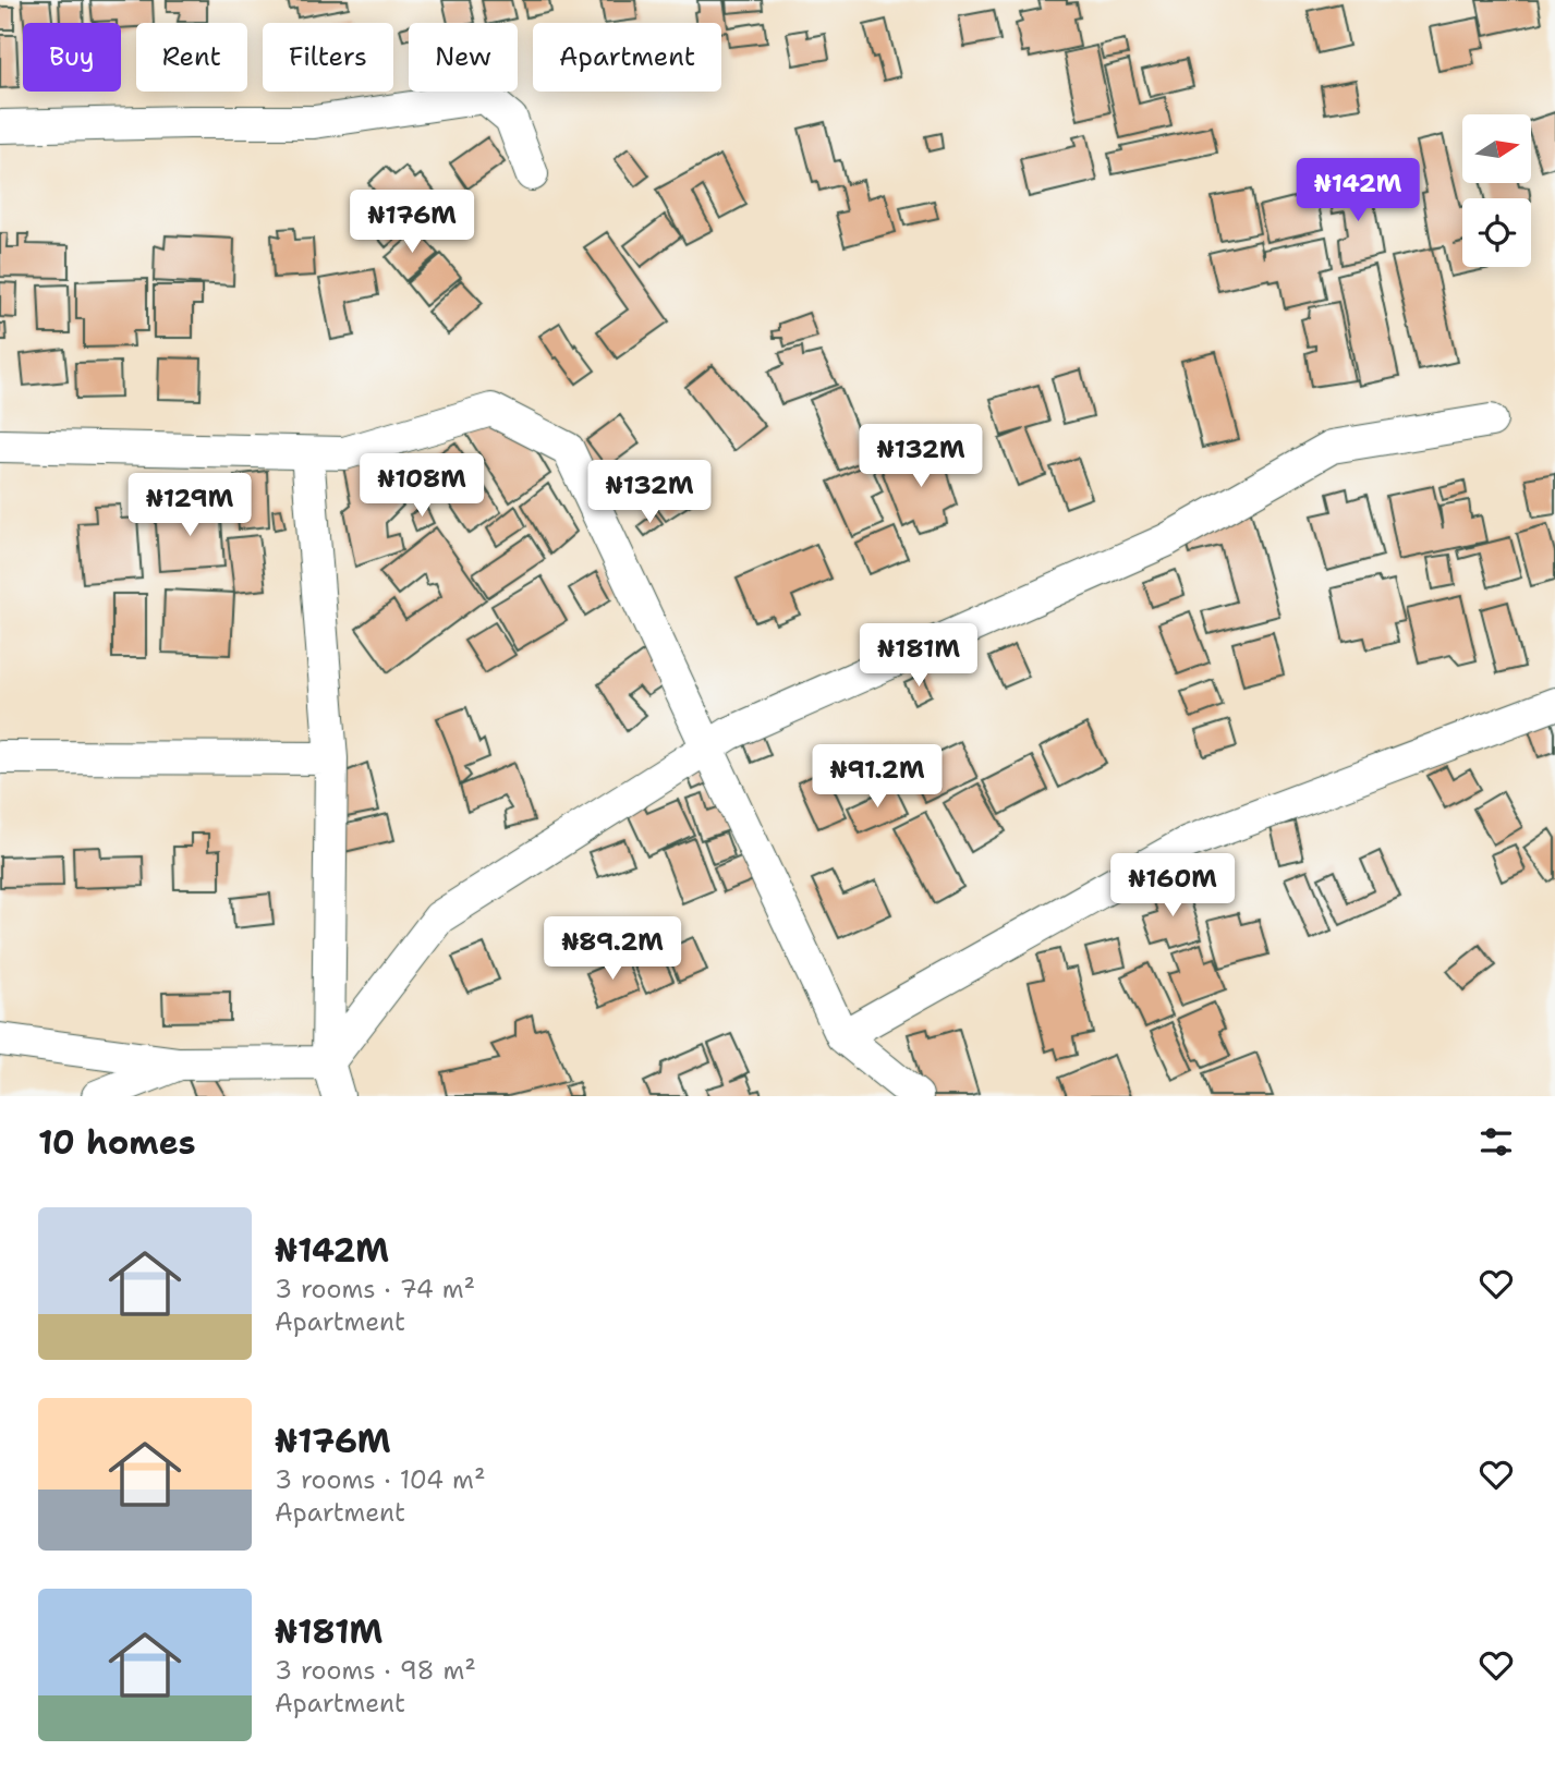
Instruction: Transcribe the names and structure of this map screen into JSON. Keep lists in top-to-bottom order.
{
  "north": "right",
  "page": {
    "chip": [
      "Buy",
      "Rent",
      "Filters",
      "New",
      "Apartment"
    ],
    "price": [
      "₦142M",
      "₦176M",
      "₦132M",
      "₦108M",
      "₦132M",
      "₦129M",
      "₦181M",
      "₦91.2M",
      "₦160M",
      "₦89.2M"
    ],
    "heading": "10 homes",
    "list": [
      {
        "name": "₦142M",
        "note": "3 rooms · 74 m² · Apartment"
      },
      {
        "name": "₦176M",
        "note": "3 rooms · 104 m² · Apartment"
      },
      {
        "name": "₦181M",
        "note": "3 rooms · 98 m² · Apartment"
      }
    ]
  }
}
